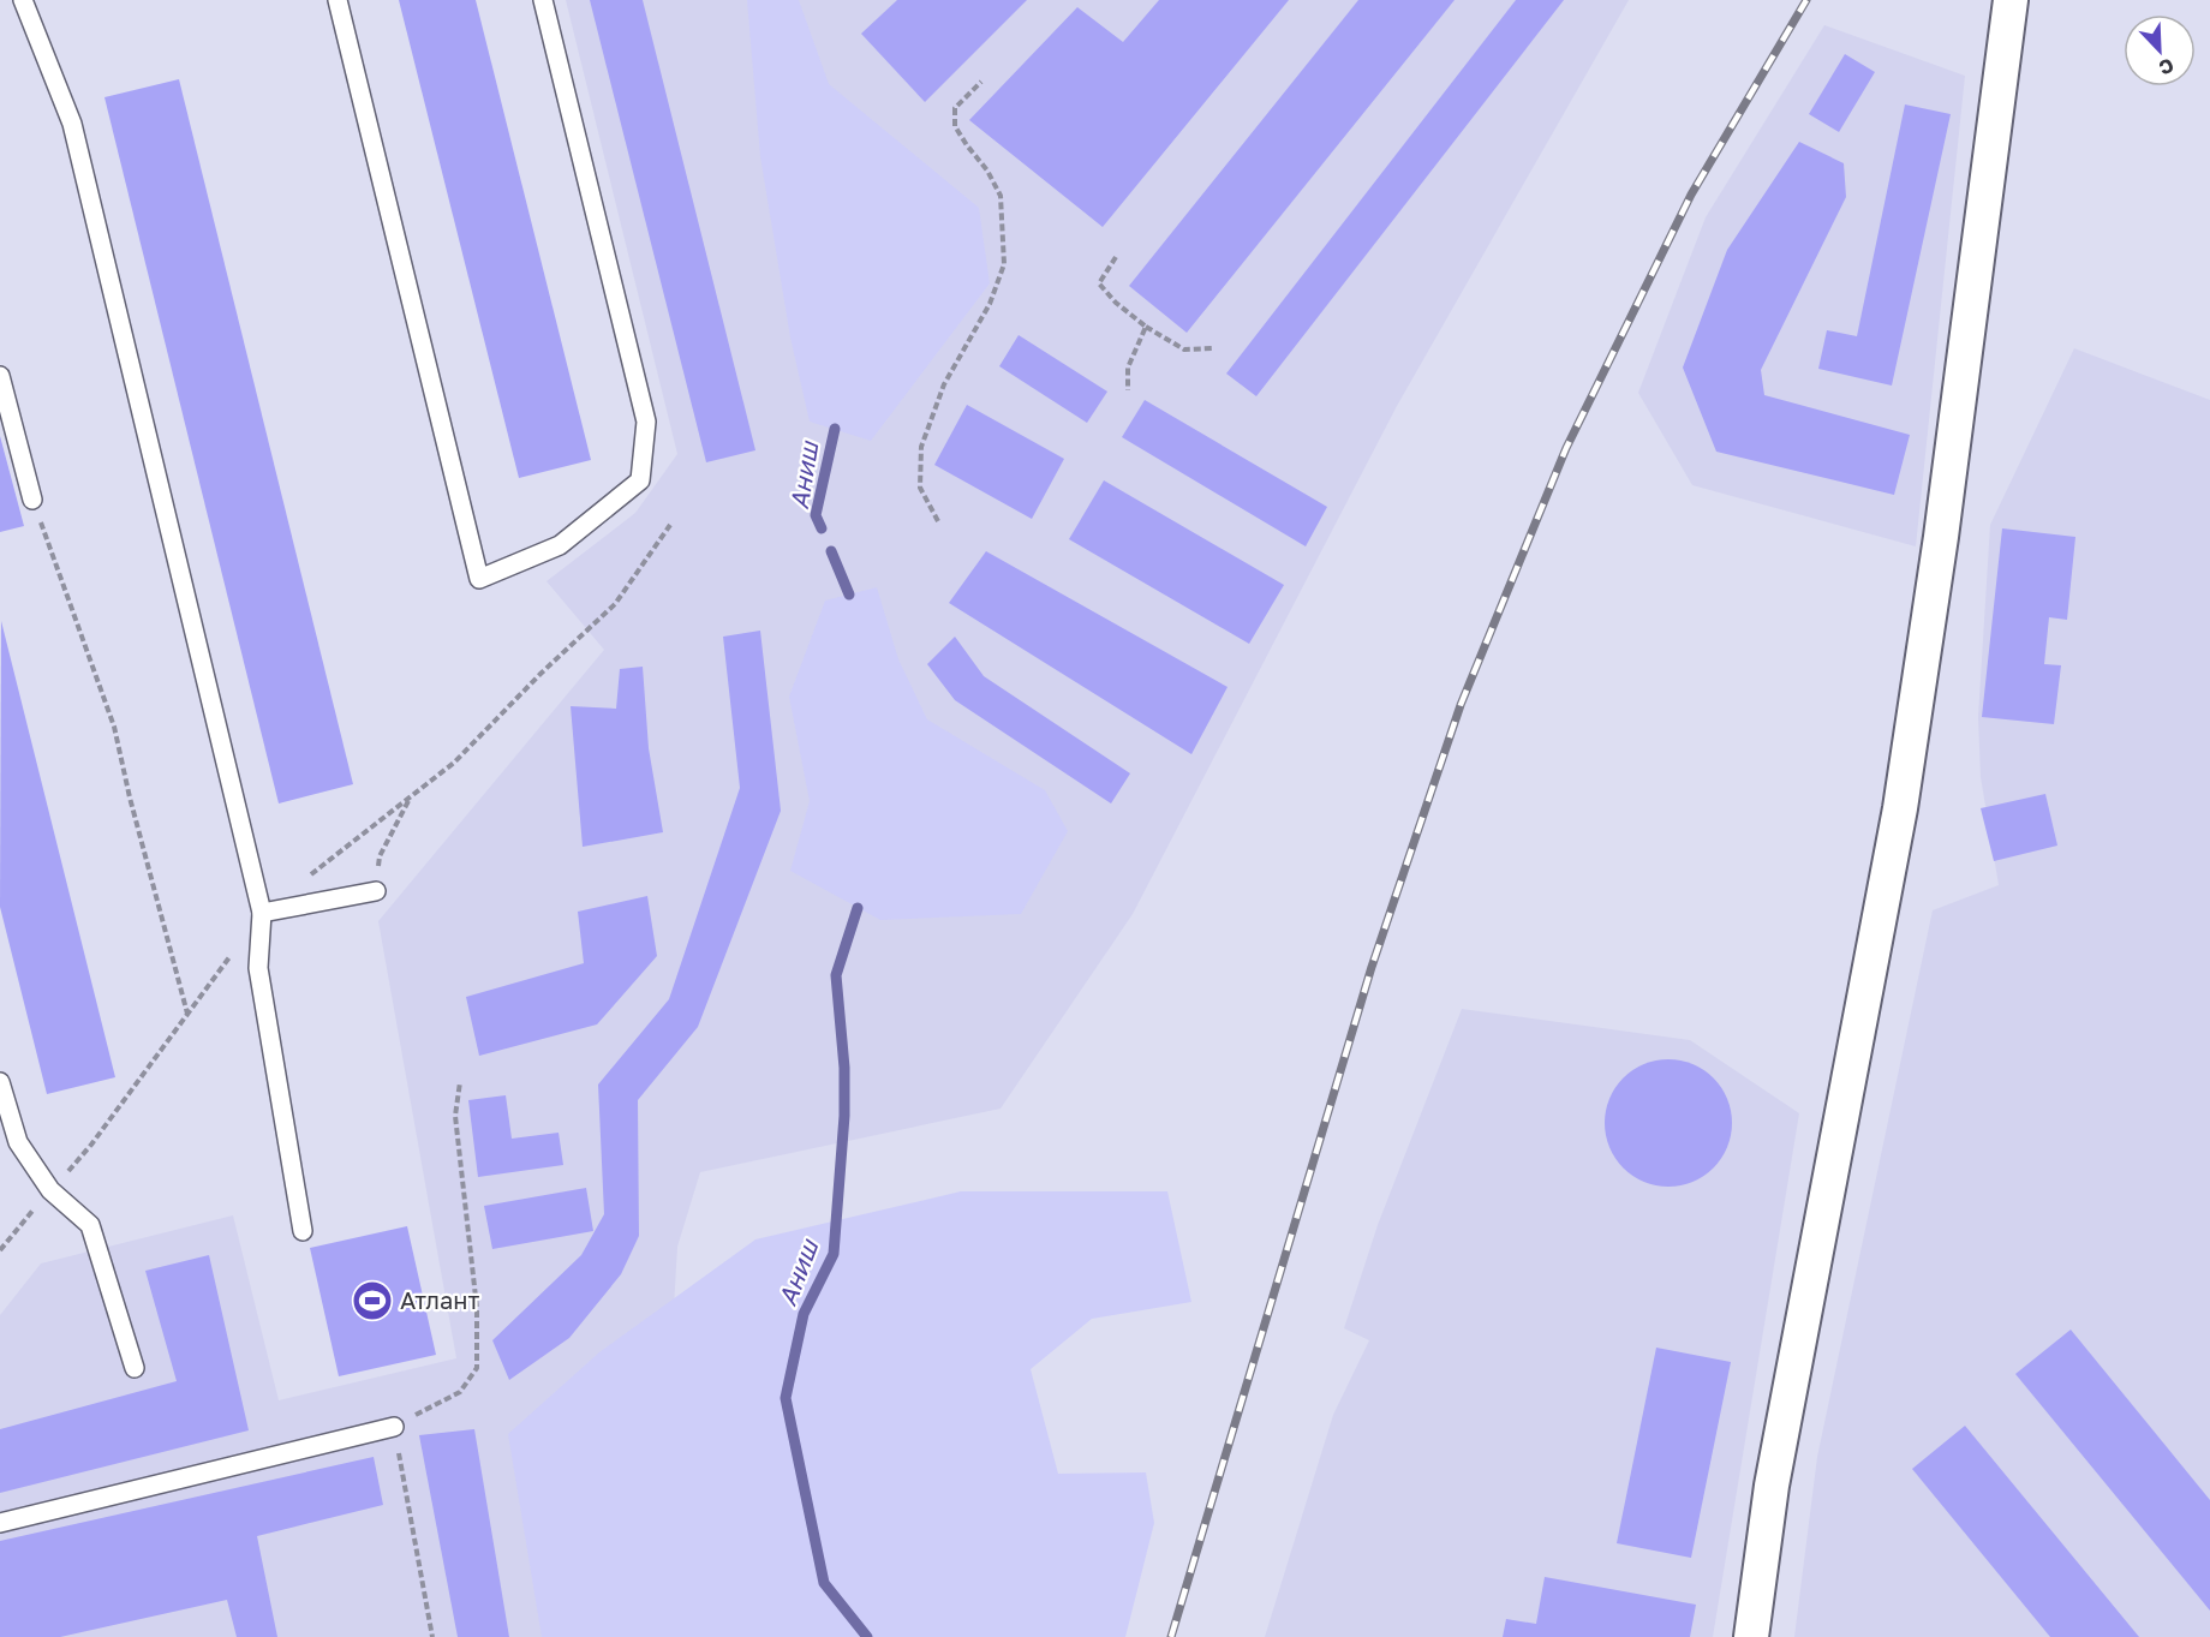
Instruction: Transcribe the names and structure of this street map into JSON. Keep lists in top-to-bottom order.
{
  "water": ["Аниш"],
  "places": {
    "sports": ["Атлант"]
  },
  "north": "bottom right"
}
